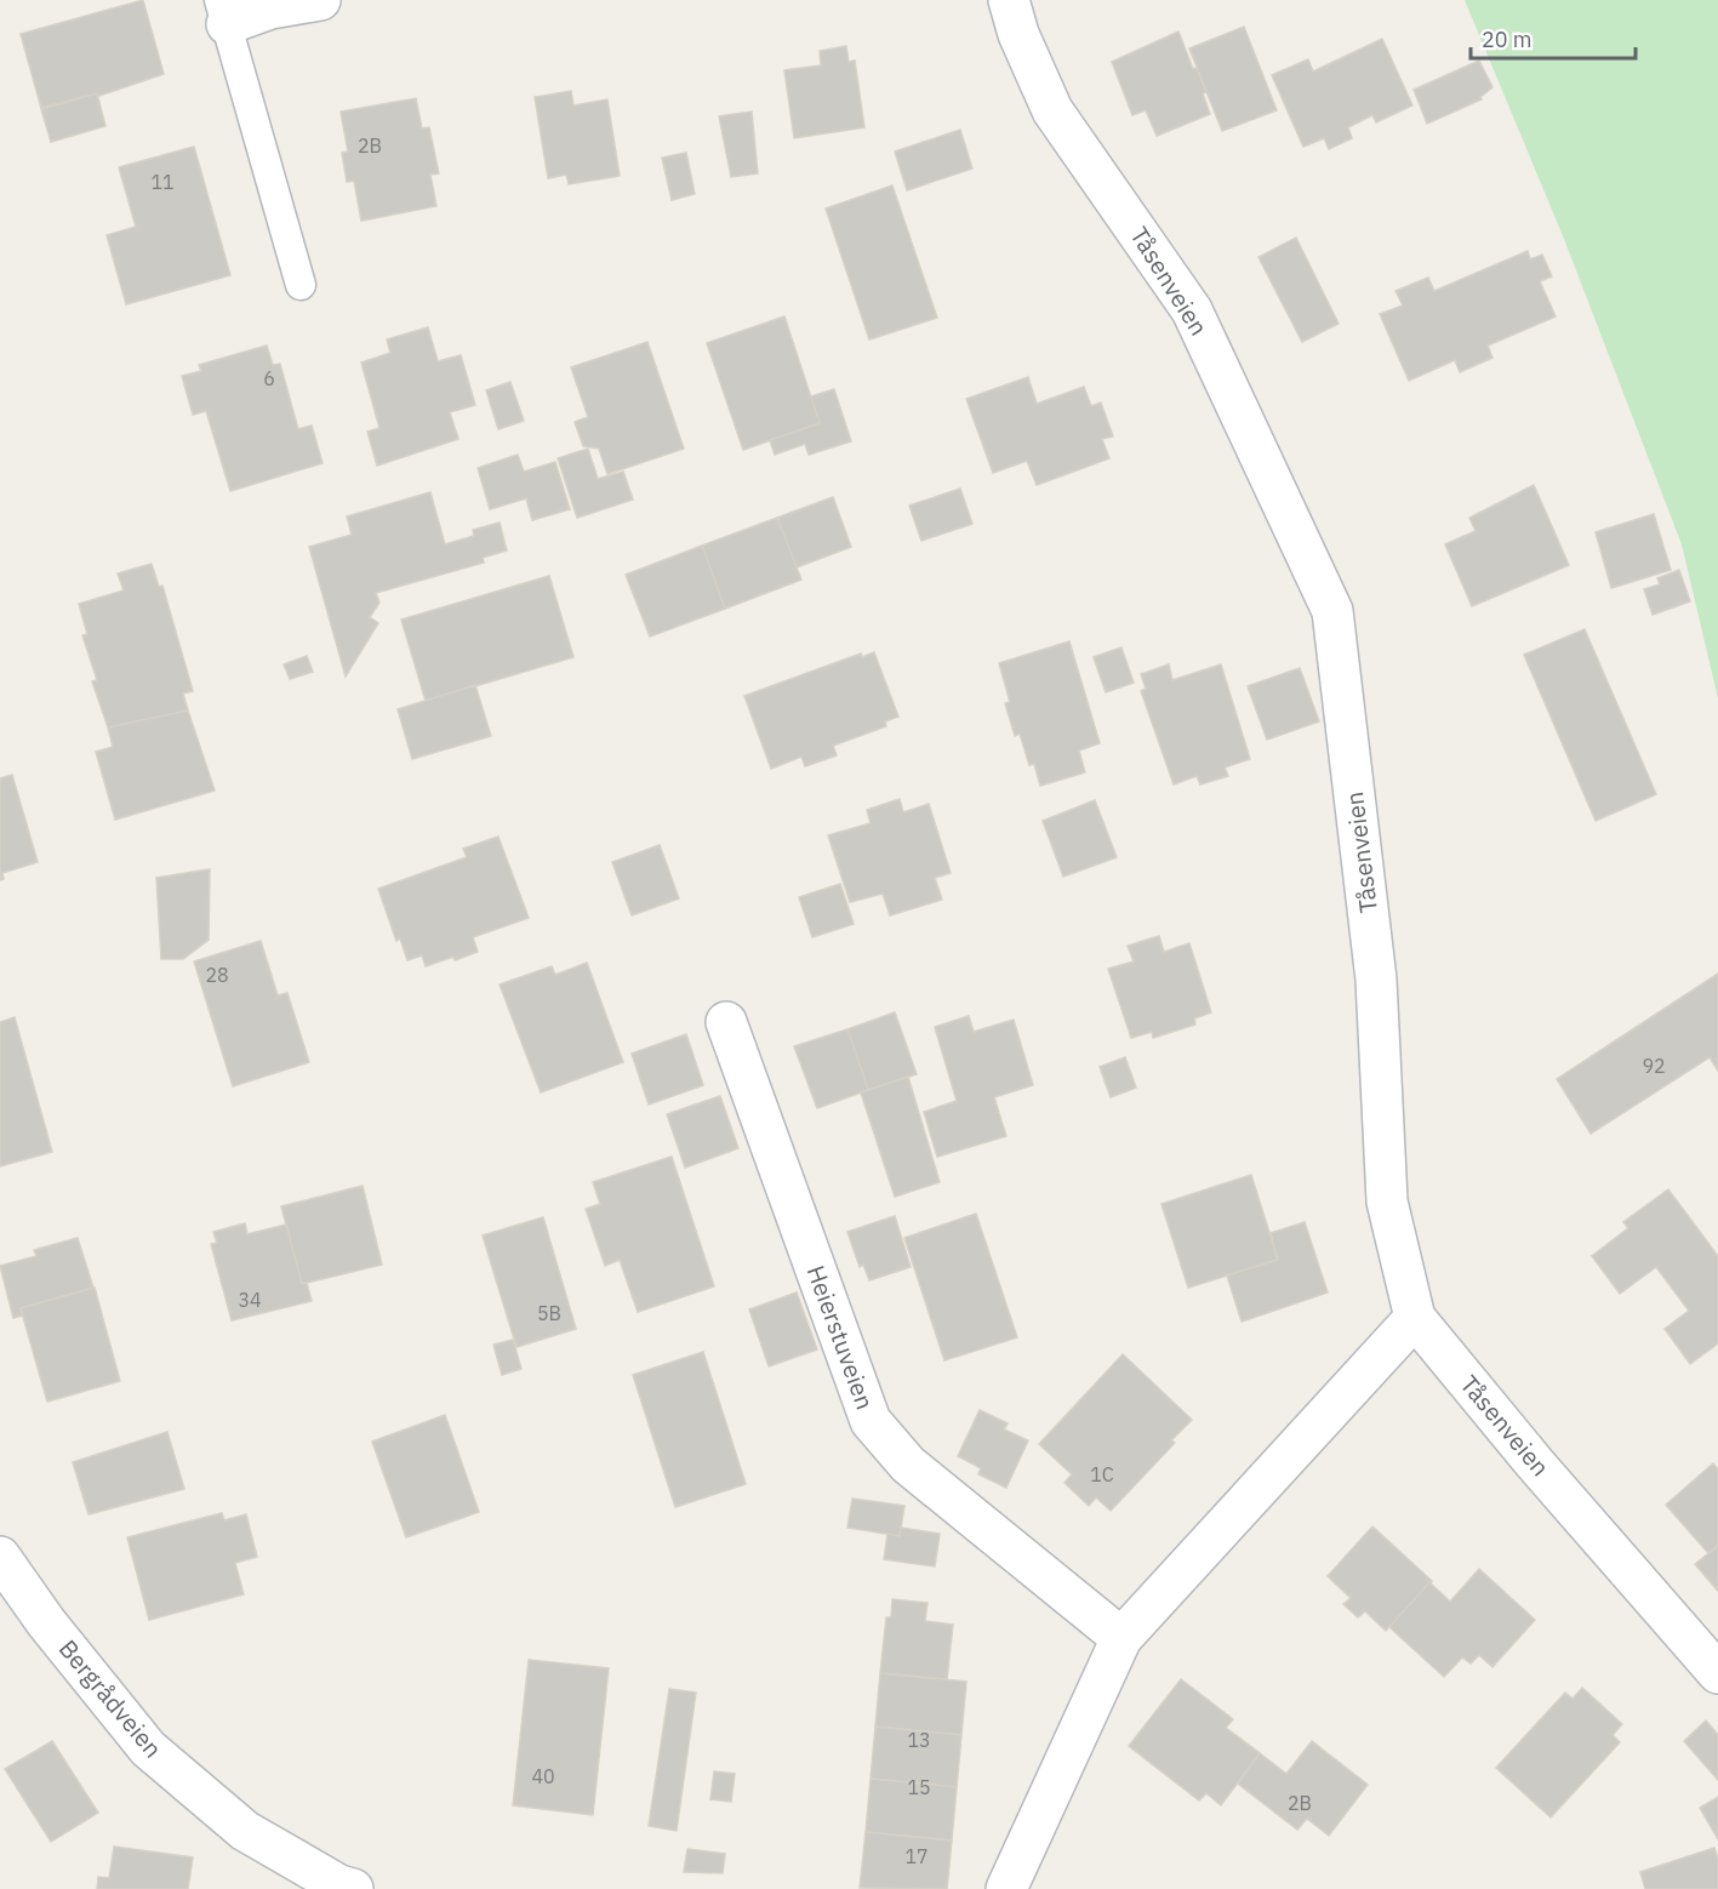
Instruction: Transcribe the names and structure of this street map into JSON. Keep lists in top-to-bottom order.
{
  "streets": {
    "street": ["Tåsenveien", "Heierstuveien", "Bergrådveien"]
  },
  "house_numbers": [
    "2B",
    "11",
    "6",
    "28",
    "92",
    "34",
    "5B",
    "1C",
    "13",
    "40",
    "15",
    "2B",
    "17"
  ],
  "scale_bar": "20 m"
}
